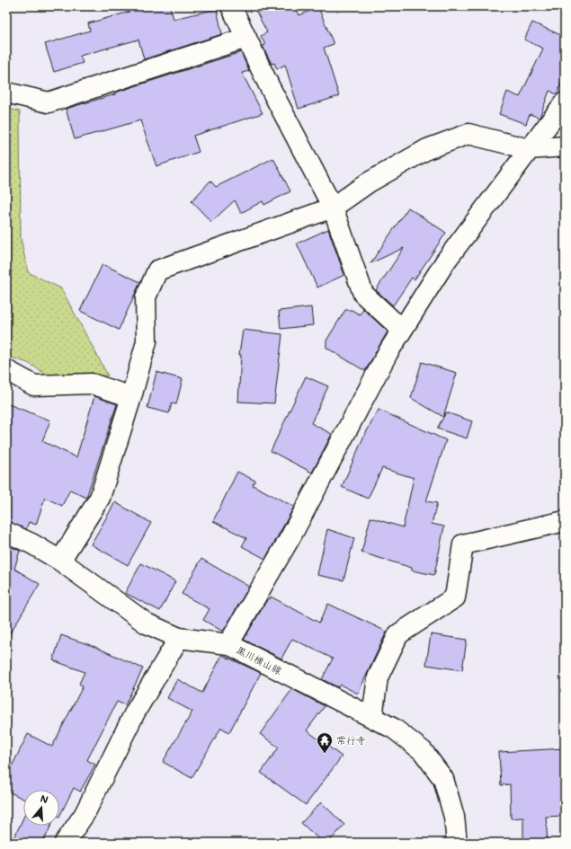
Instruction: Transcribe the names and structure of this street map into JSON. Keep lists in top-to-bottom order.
{
  "streets": {
    "street": ["黒川横山線"]
  },
  "places": {
    "temple": ["常行寺"]
  },
  "north": "top"
}
